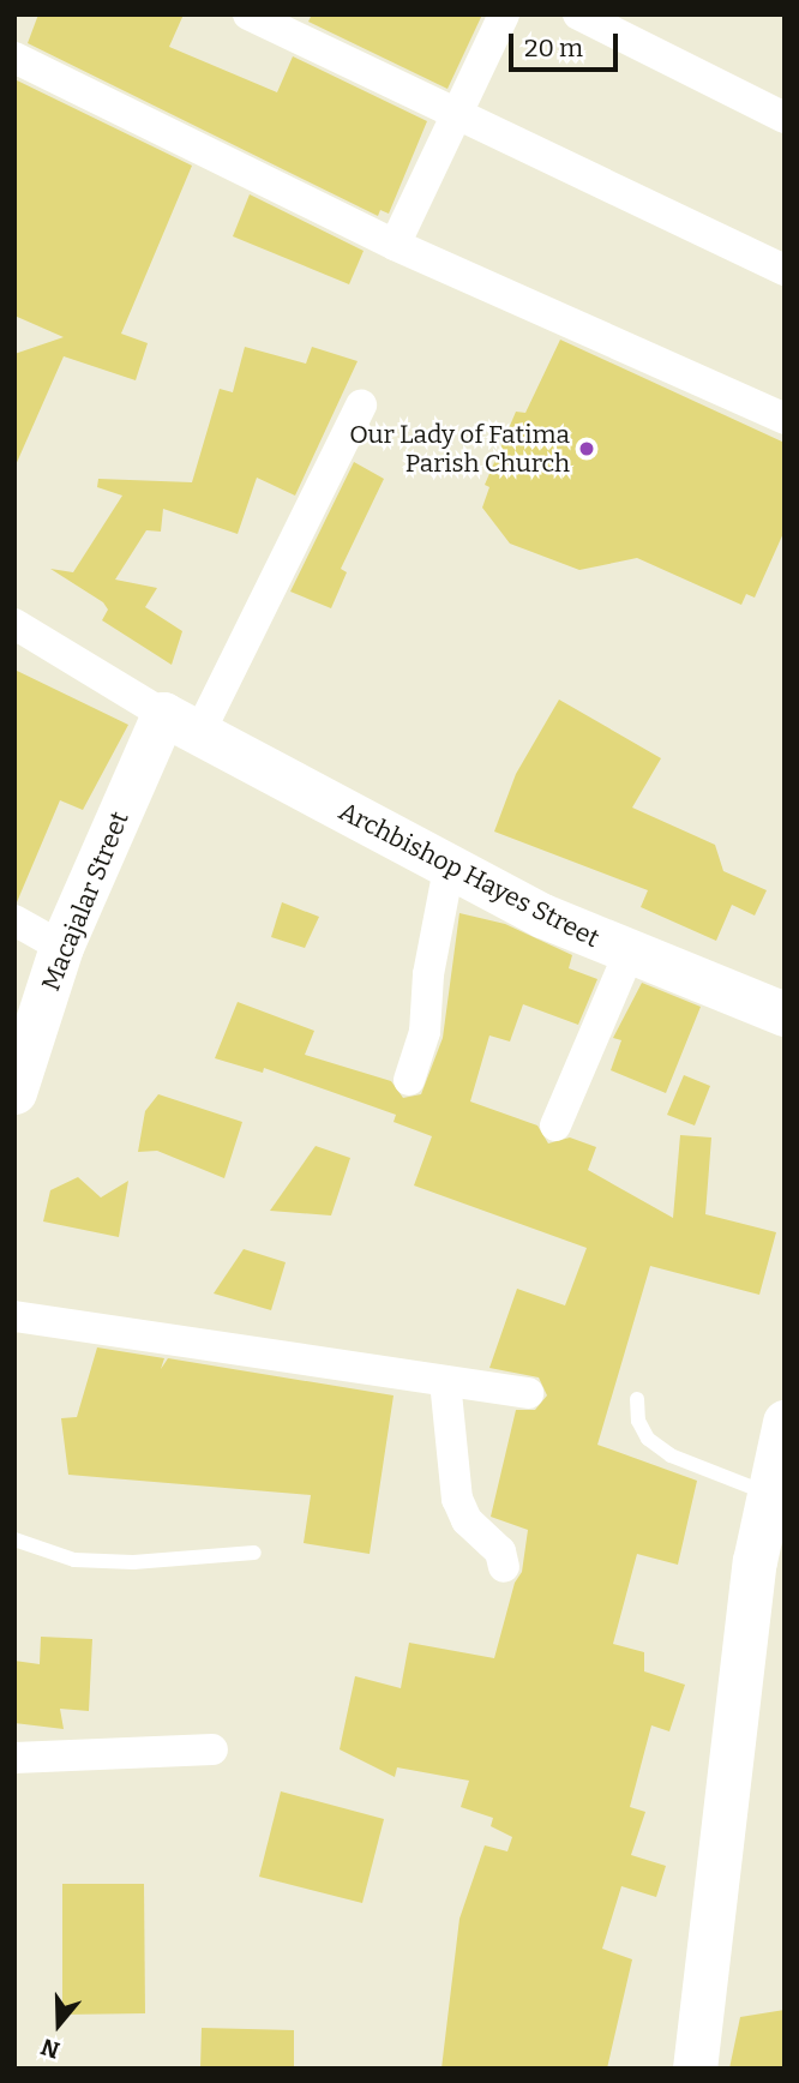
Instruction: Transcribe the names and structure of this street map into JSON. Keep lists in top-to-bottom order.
{
  "streets": {
    "street": ["Archbishop Hayes Street", "Macajalar Street"]
  },
  "crossings": [
    ["Archbishop Hayes Street", "Macajalar Street"]
  ],
  "places": ["Our Lady of Fatima Parish Church"],
  "scale_bar": "20 m",
  "north": "bottom"
}
